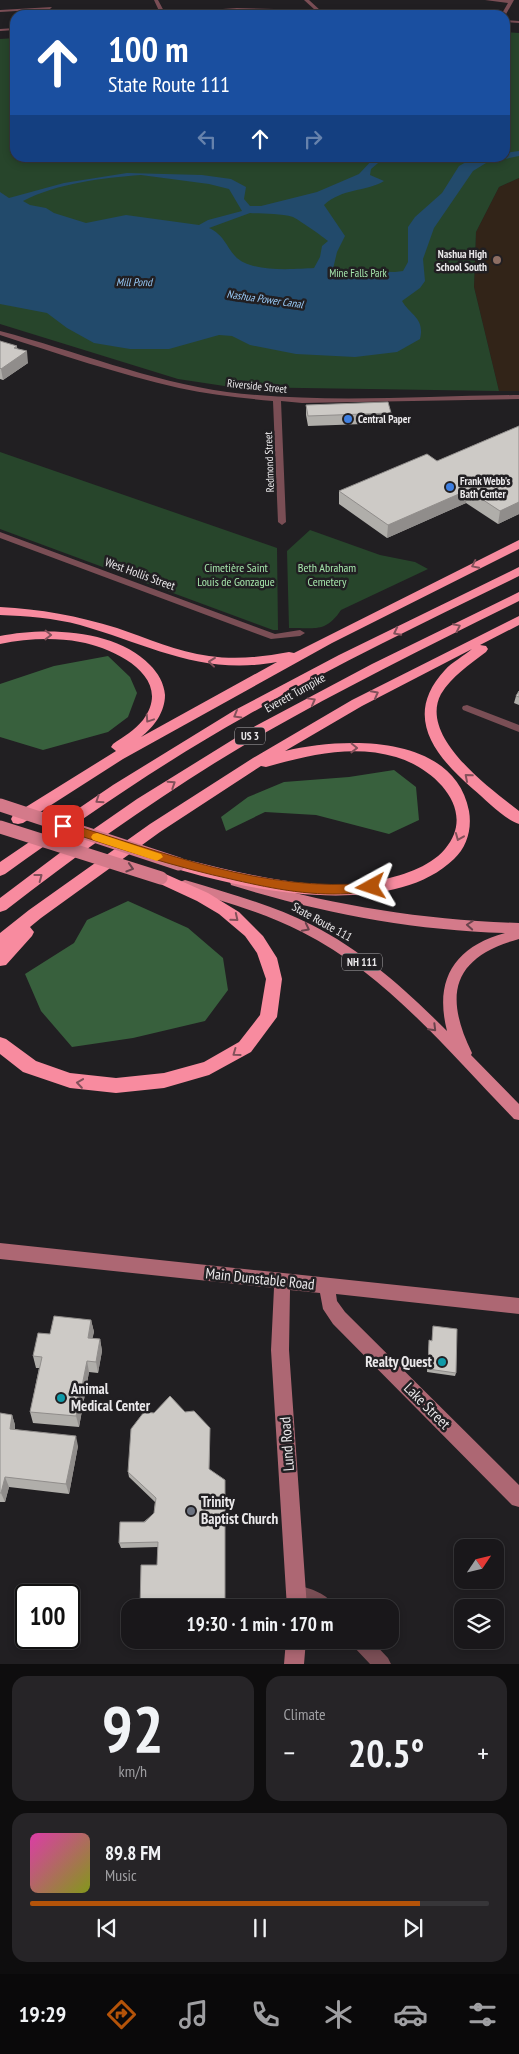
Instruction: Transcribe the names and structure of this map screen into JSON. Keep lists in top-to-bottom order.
{
  "streets": {
    "highway": ["Everett Turnpike", "US 3"],
    "main road": ["State Route 111", "NH 111"],
    "street": [
      "Riverside Street",
      "Redmond Street",
      "West Hollis Street",
      "Main Dunstable Road",
      "Lake Street",
      "Lund Road"
    ]
  },
  "crossings": [
    ["Riverside Street", "Redmond Street"],
    ["Main Dunstable Road", "Lake Street"],
    ["Main Dunstable Road", "Lund Road"]
  ],
  "water": ["Mill Pond", "Nashua Power Canal"],
  "parks": ["Mine Falls Park", "Cimetière Saint Louis de Gonzague", "Beth Abraham Cemetery"],
  "places": [
    "Nashua High School South",
    "Central Paper",
    "Frank Webb's Bath Center",
    "Realty Quest",
    "Animal Medical Center",
    "Trinity Baptist Church"
  ],
  "north": "top right",
  "page": {
    "turn": ["100 m", "State Route 111"],
    "limit": "100",
    "trip": "19:30 · 1 min · 170 m",
    "tile": [
      ["92", "km/h"],
      "Climate"
    ],
    "heat": ["−", "20.5°", "+"],
    "song": ["89.8 FM", "Music"],
    "tabs": "19:29"
  }
}
